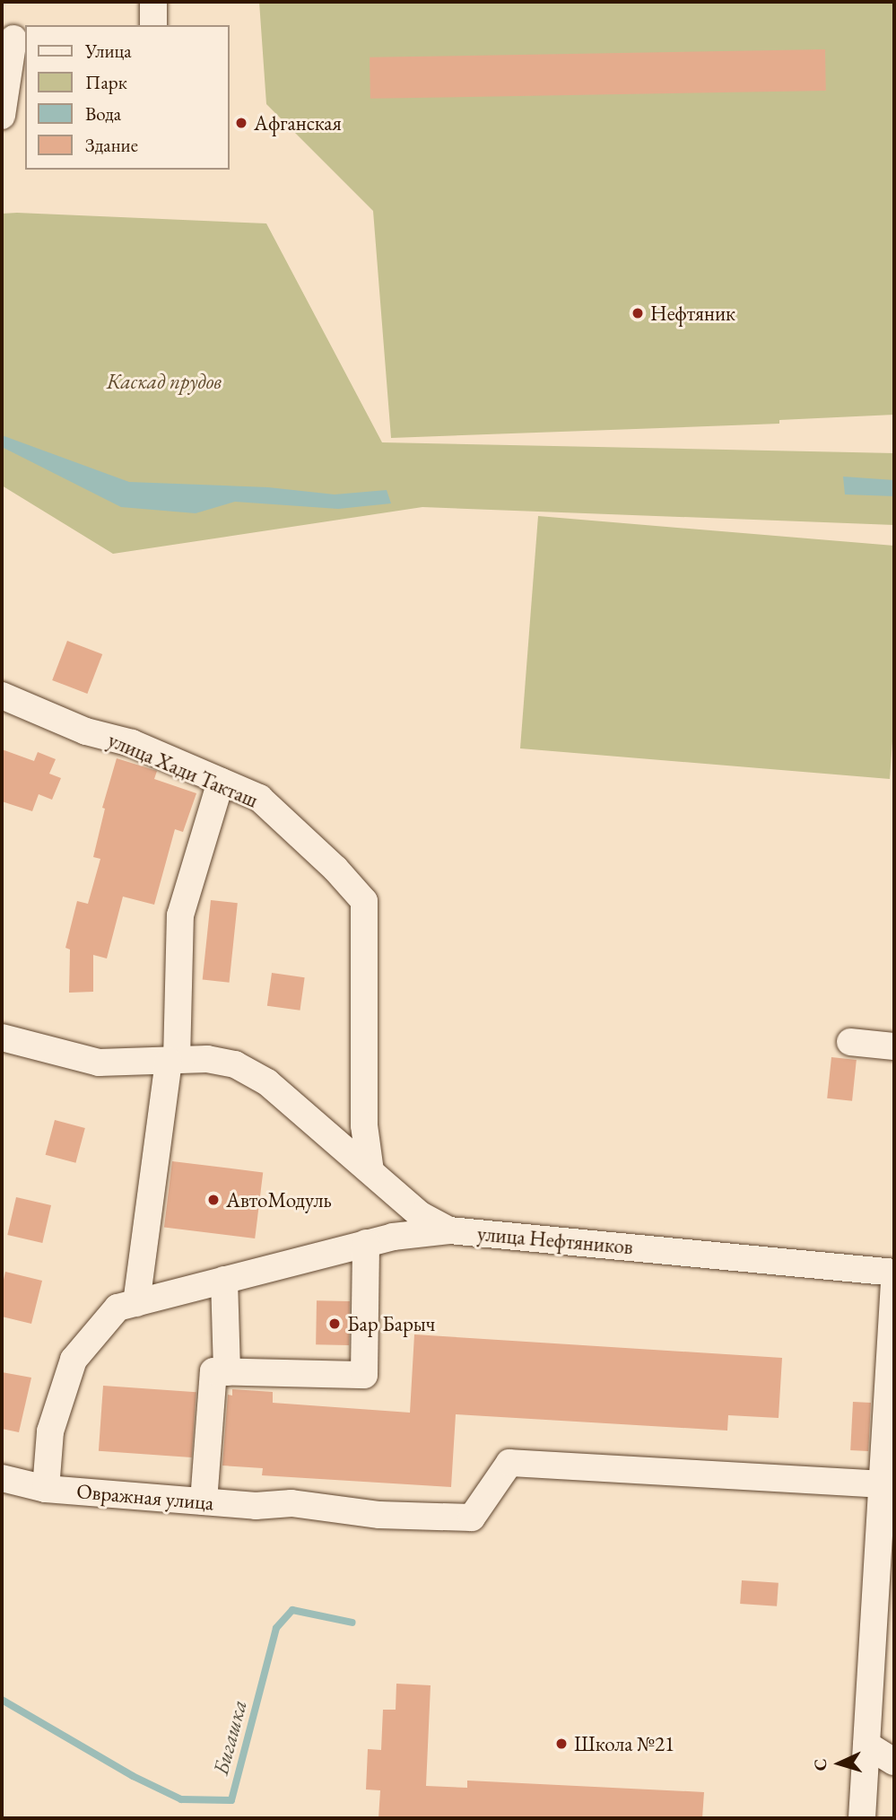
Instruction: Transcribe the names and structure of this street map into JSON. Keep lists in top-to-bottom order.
{
  "streets": {
    "street": ["улица Хади Такташ", "улица Нефтяников", "Овражная улица"]
  },
  "crossings": [
    ["улица Хади Такташ", "улица Нефтяников"]
  ],
  "water": ["Бигашка"],
  "parks": ["Каскад прудов"],
  "places": [
    "Афганская",
    "Нефтяник",
    "АвтоМодуль",
    "Бар Барыч",
    "Школа №21"
  ],
  "legend": [
    "Улица",
    "Парк",
    "Вода",
    "Здание"
  ],
  "north": "left"
}
